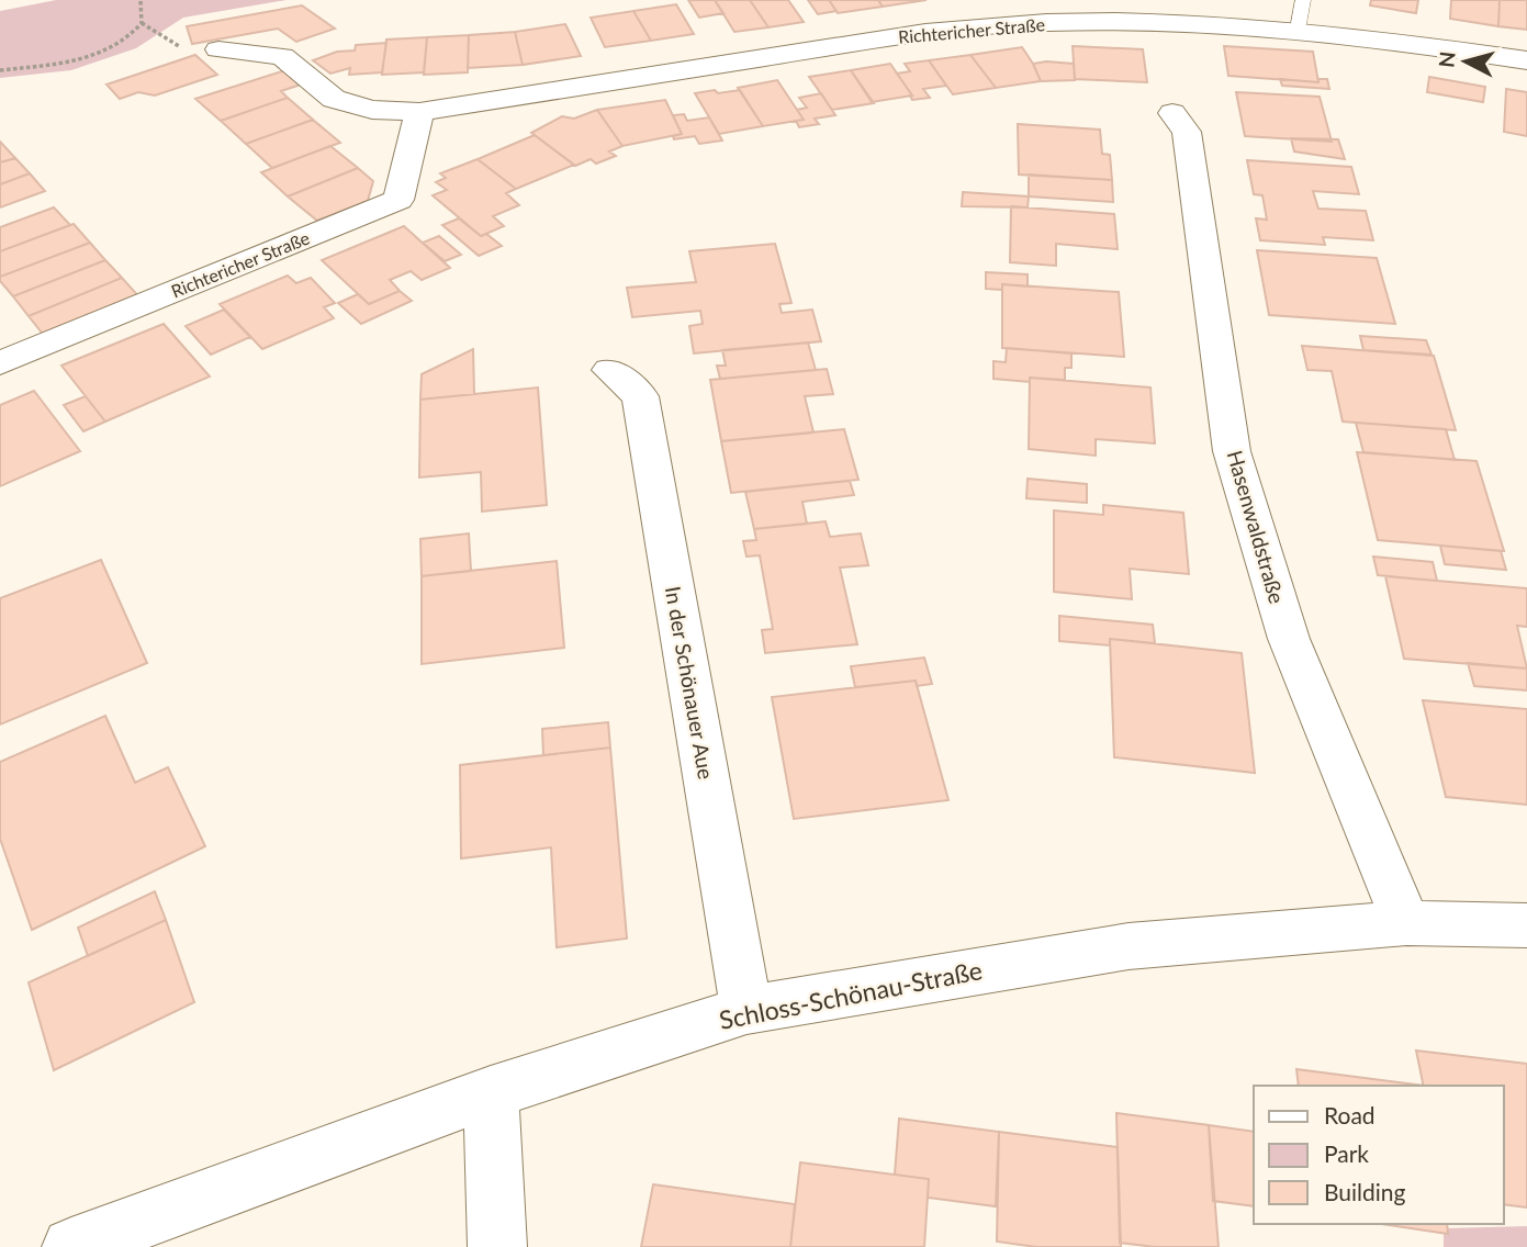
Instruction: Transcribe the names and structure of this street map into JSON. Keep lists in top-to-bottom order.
{
  "streets": {
    "street": [
      "Richtericher Straße",
      "Hasenwaldstraße",
      "In der Schönauer Aue",
      "Schloss-Schönau-Straße"
    ]
  },
  "crossings": [
    ["Hasenwaldstraße", "Schloss-Schönau-Straße"],
    ["In der Schönauer Aue", "Schloss-Schönau-Straße"]
  ],
  "legend": ["Road", "Park", "Building"],
  "north": "left"
}
